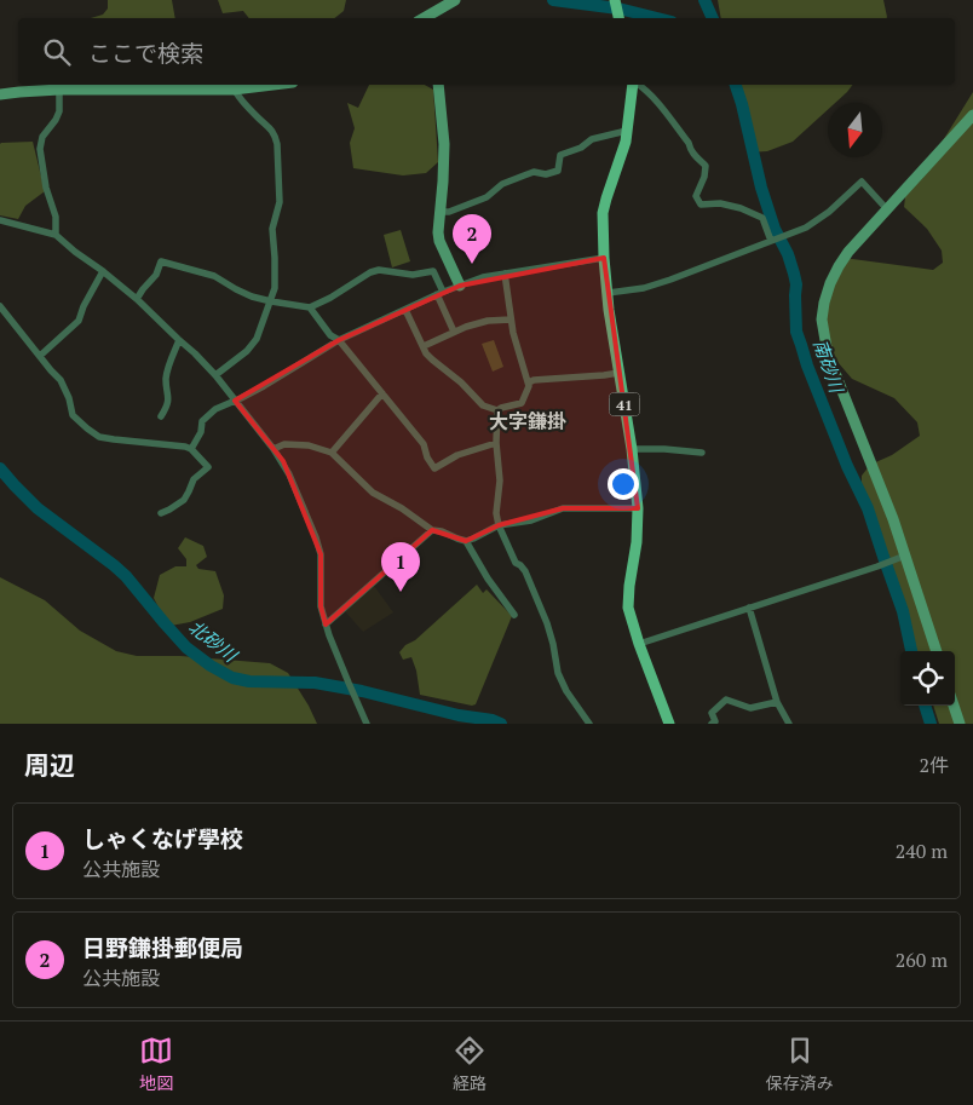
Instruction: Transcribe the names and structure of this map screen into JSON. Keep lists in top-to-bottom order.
{
  "streets": {
    "main road": ["41"]
  },
  "districts": ["大字鎌掛"],
  "water": ["南砂川", "北砂川"],
  "north": "bottom",
  "page": {
    "search": "ここで検索",
    "pins": ["2", "1"],
    "heading": ["周辺", "2件"],
    "list": [
      {
        "mark": "1",
        "name": "しゃくなげ學校",
        "note": "公共施設",
        "value": "240 m"
      },
      {
        "mark": "2",
        "name": "日野鎌掛郵便局",
        "note": "公共施設",
        "value": "260 m"
      }
    ],
    "nav": ["地図", "経路", "保存済み"]
  }
}
